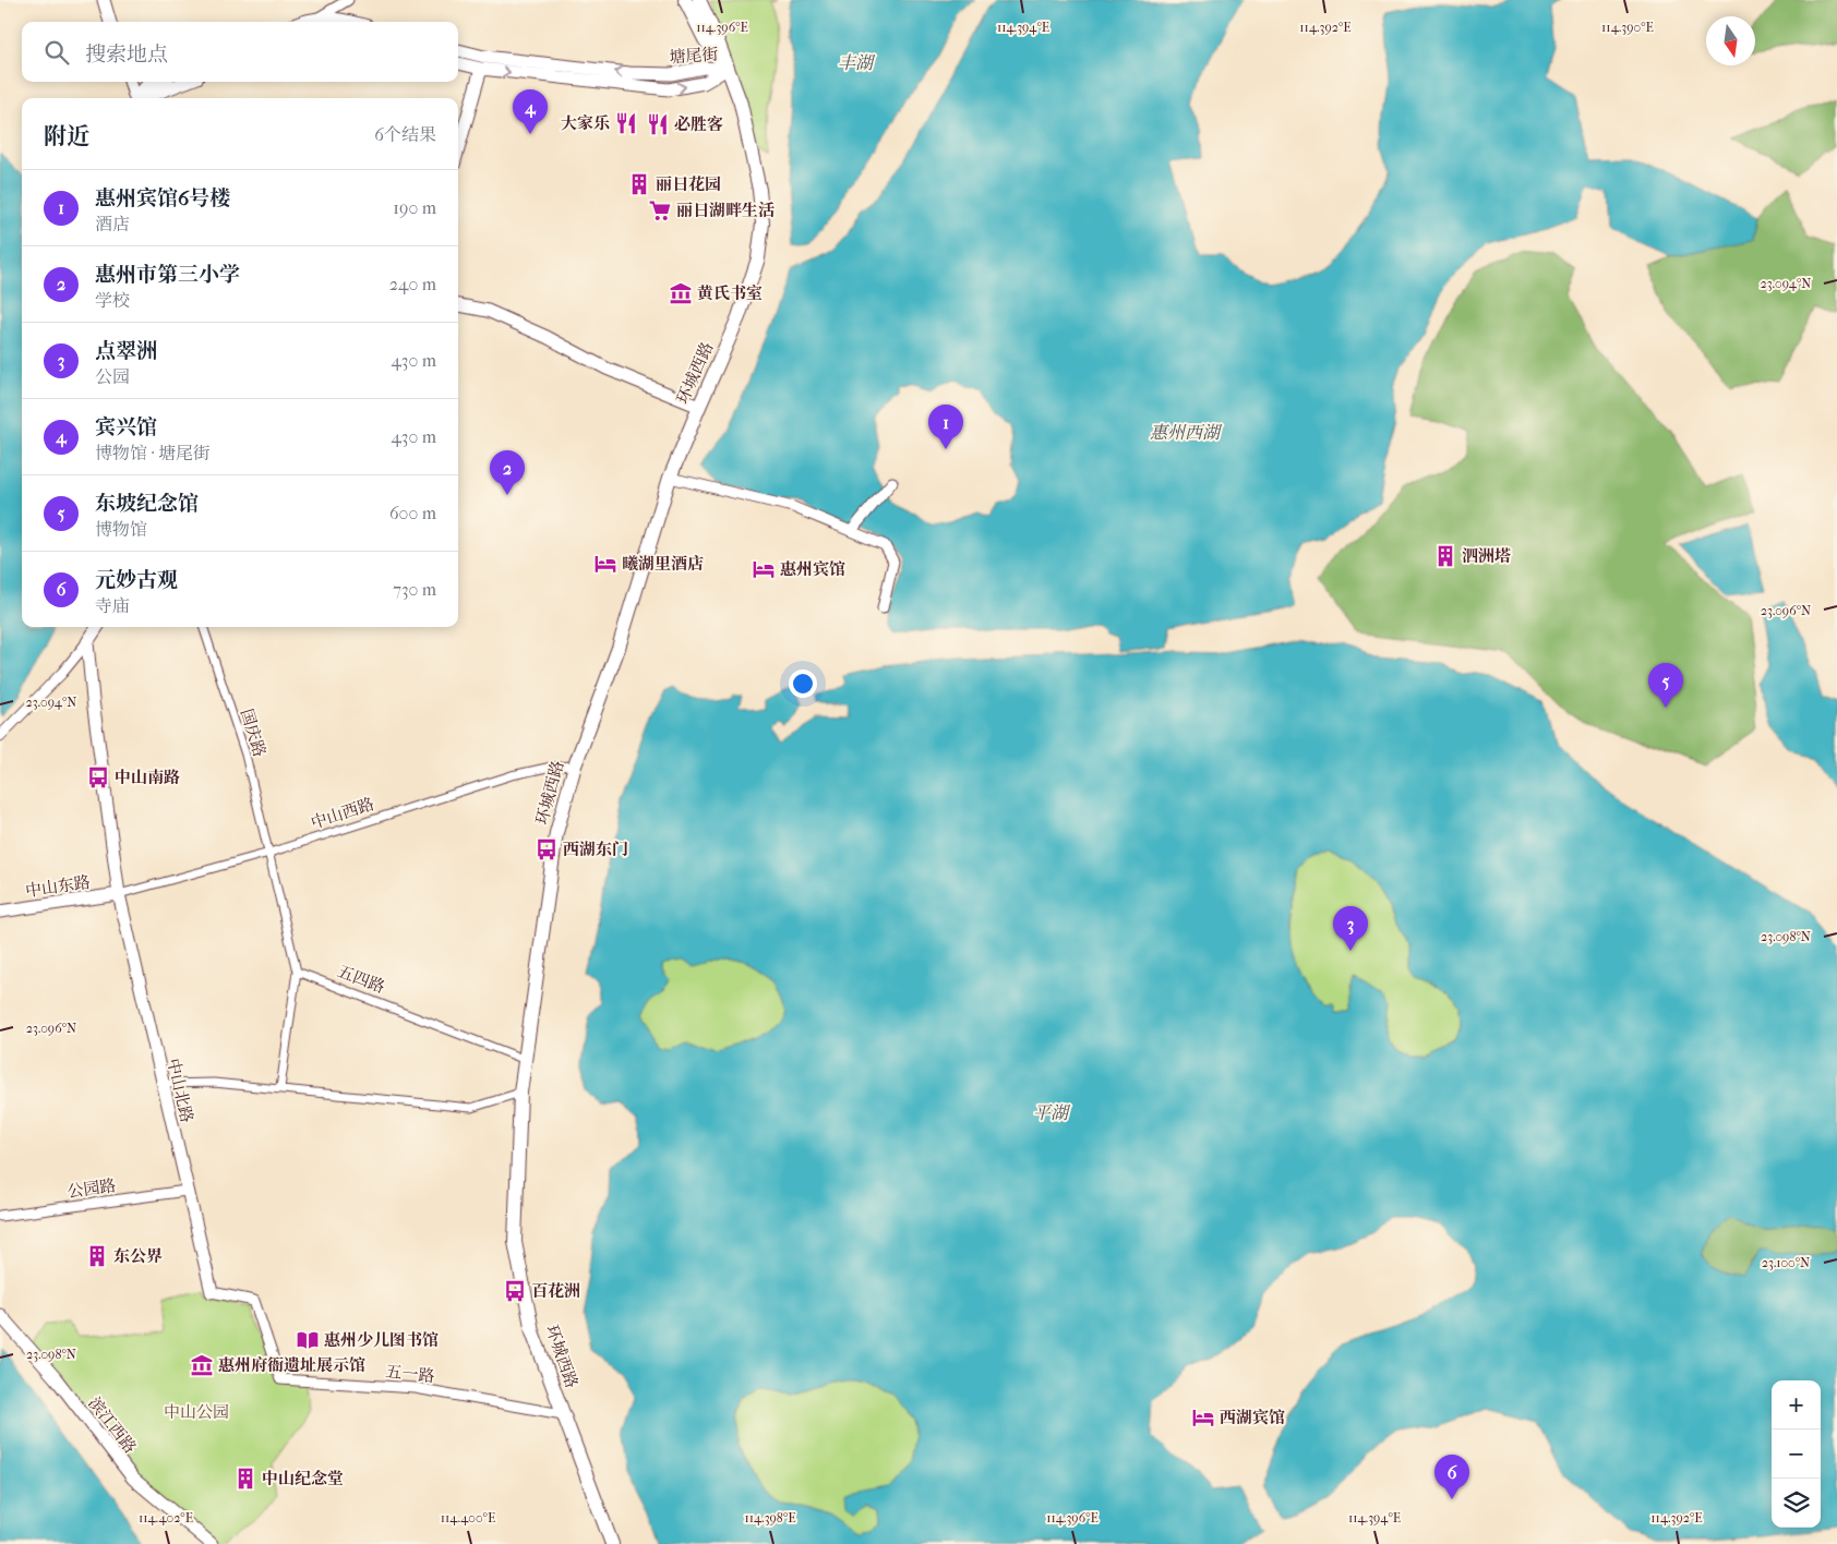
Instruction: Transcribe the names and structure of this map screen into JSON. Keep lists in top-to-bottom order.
{
  "streets": {
    "main road": ["环城西路"],
    "street": [
      "塘尾街",
      "国庆路",
      "中山西路",
      "中山东路",
      "五四路",
      "中山北路",
      "公园路",
      "五一路",
      "滨江西路"
    ]
  },
  "crossings": [
    ["塘尾街", "环城西路"],
    ["环城西路", "中山西路"],
    ["环城西路", "五四路"],
    ["环城西路", "五一路"],
    ["国庆路", "中山西路"],
    ["中山西路", "中山东路"],
    ["中山西路", "中山北路"],
    ["中山东路", "中山北路"],
    ["中山北路", "公园路"],
    ["中山北路", "五一路"]
  ],
  "water": ["丰湖", "惠州西湖", "平湖"],
  "parks": ["中山公园"],
  "places": {
    "restaurant": ["大家乐", "必胜客"],
    "building": [
      "丽日花园",
      "泗洲塔",
      "东公界",
      "中山纪念堂"
    ],
    "supermarket": ["丽日湖畔生活"],
    "museum": ["黄氏书室", "惠州府衙遗址展示馆"],
    "hotel": ["曦湖里酒店", "惠州宾馆", "西湖宾馆"],
    "bus stop": ["中山南路", "西湖东门", "百花洲"],
    "library": ["惠州少儿图书馆"]
  },
  "north": "bottom",
  "page": {
    "search": "搜索地点",
    "pins": [
      "4",
      "1",
      "2",
      "5",
      "3",
      "6"
    ],
    "heading": ["附近", "6个结果"],
    "list": [
      {
        "mark": "1",
        "name": "惠州宾馆6号楼",
        "note": "酒店",
        "value": "190 m"
      },
      {
        "mark": "2",
        "name": "惠州市第三小学",
        "note": "学校",
        "value": "240 m"
      },
      {
        "mark": "3",
        "name": "点翠洲",
        "note": "公园",
        "value": "430 m"
      },
      {
        "mark": "4",
        "name": "宾兴馆",
        "note": "博物馆 · 塘尾街",
        "value": "430 m"
      },
      {
        "mark": "5",
        "name": "东坡纪念馆",
        "note": "博物馆",
        "value": "600 m"
      },
      {
        "mark": "6",
        "name": "元妙古观",
        "note": "寺庙",
        "value": "730 m"
      }
    ],
    "map_buttons": ["+", "−"]
  },
  "coordinates": [
    "114.396°E",
    "114.394°E",
    "114.392°E",
    "114.390°E",
    "23.094°N",
    "23.096°N",
    "23.098°N",
    "23.100°N",
    "114.402°E",
    "114.400°E",
    "114.398°E"
  ]
}
